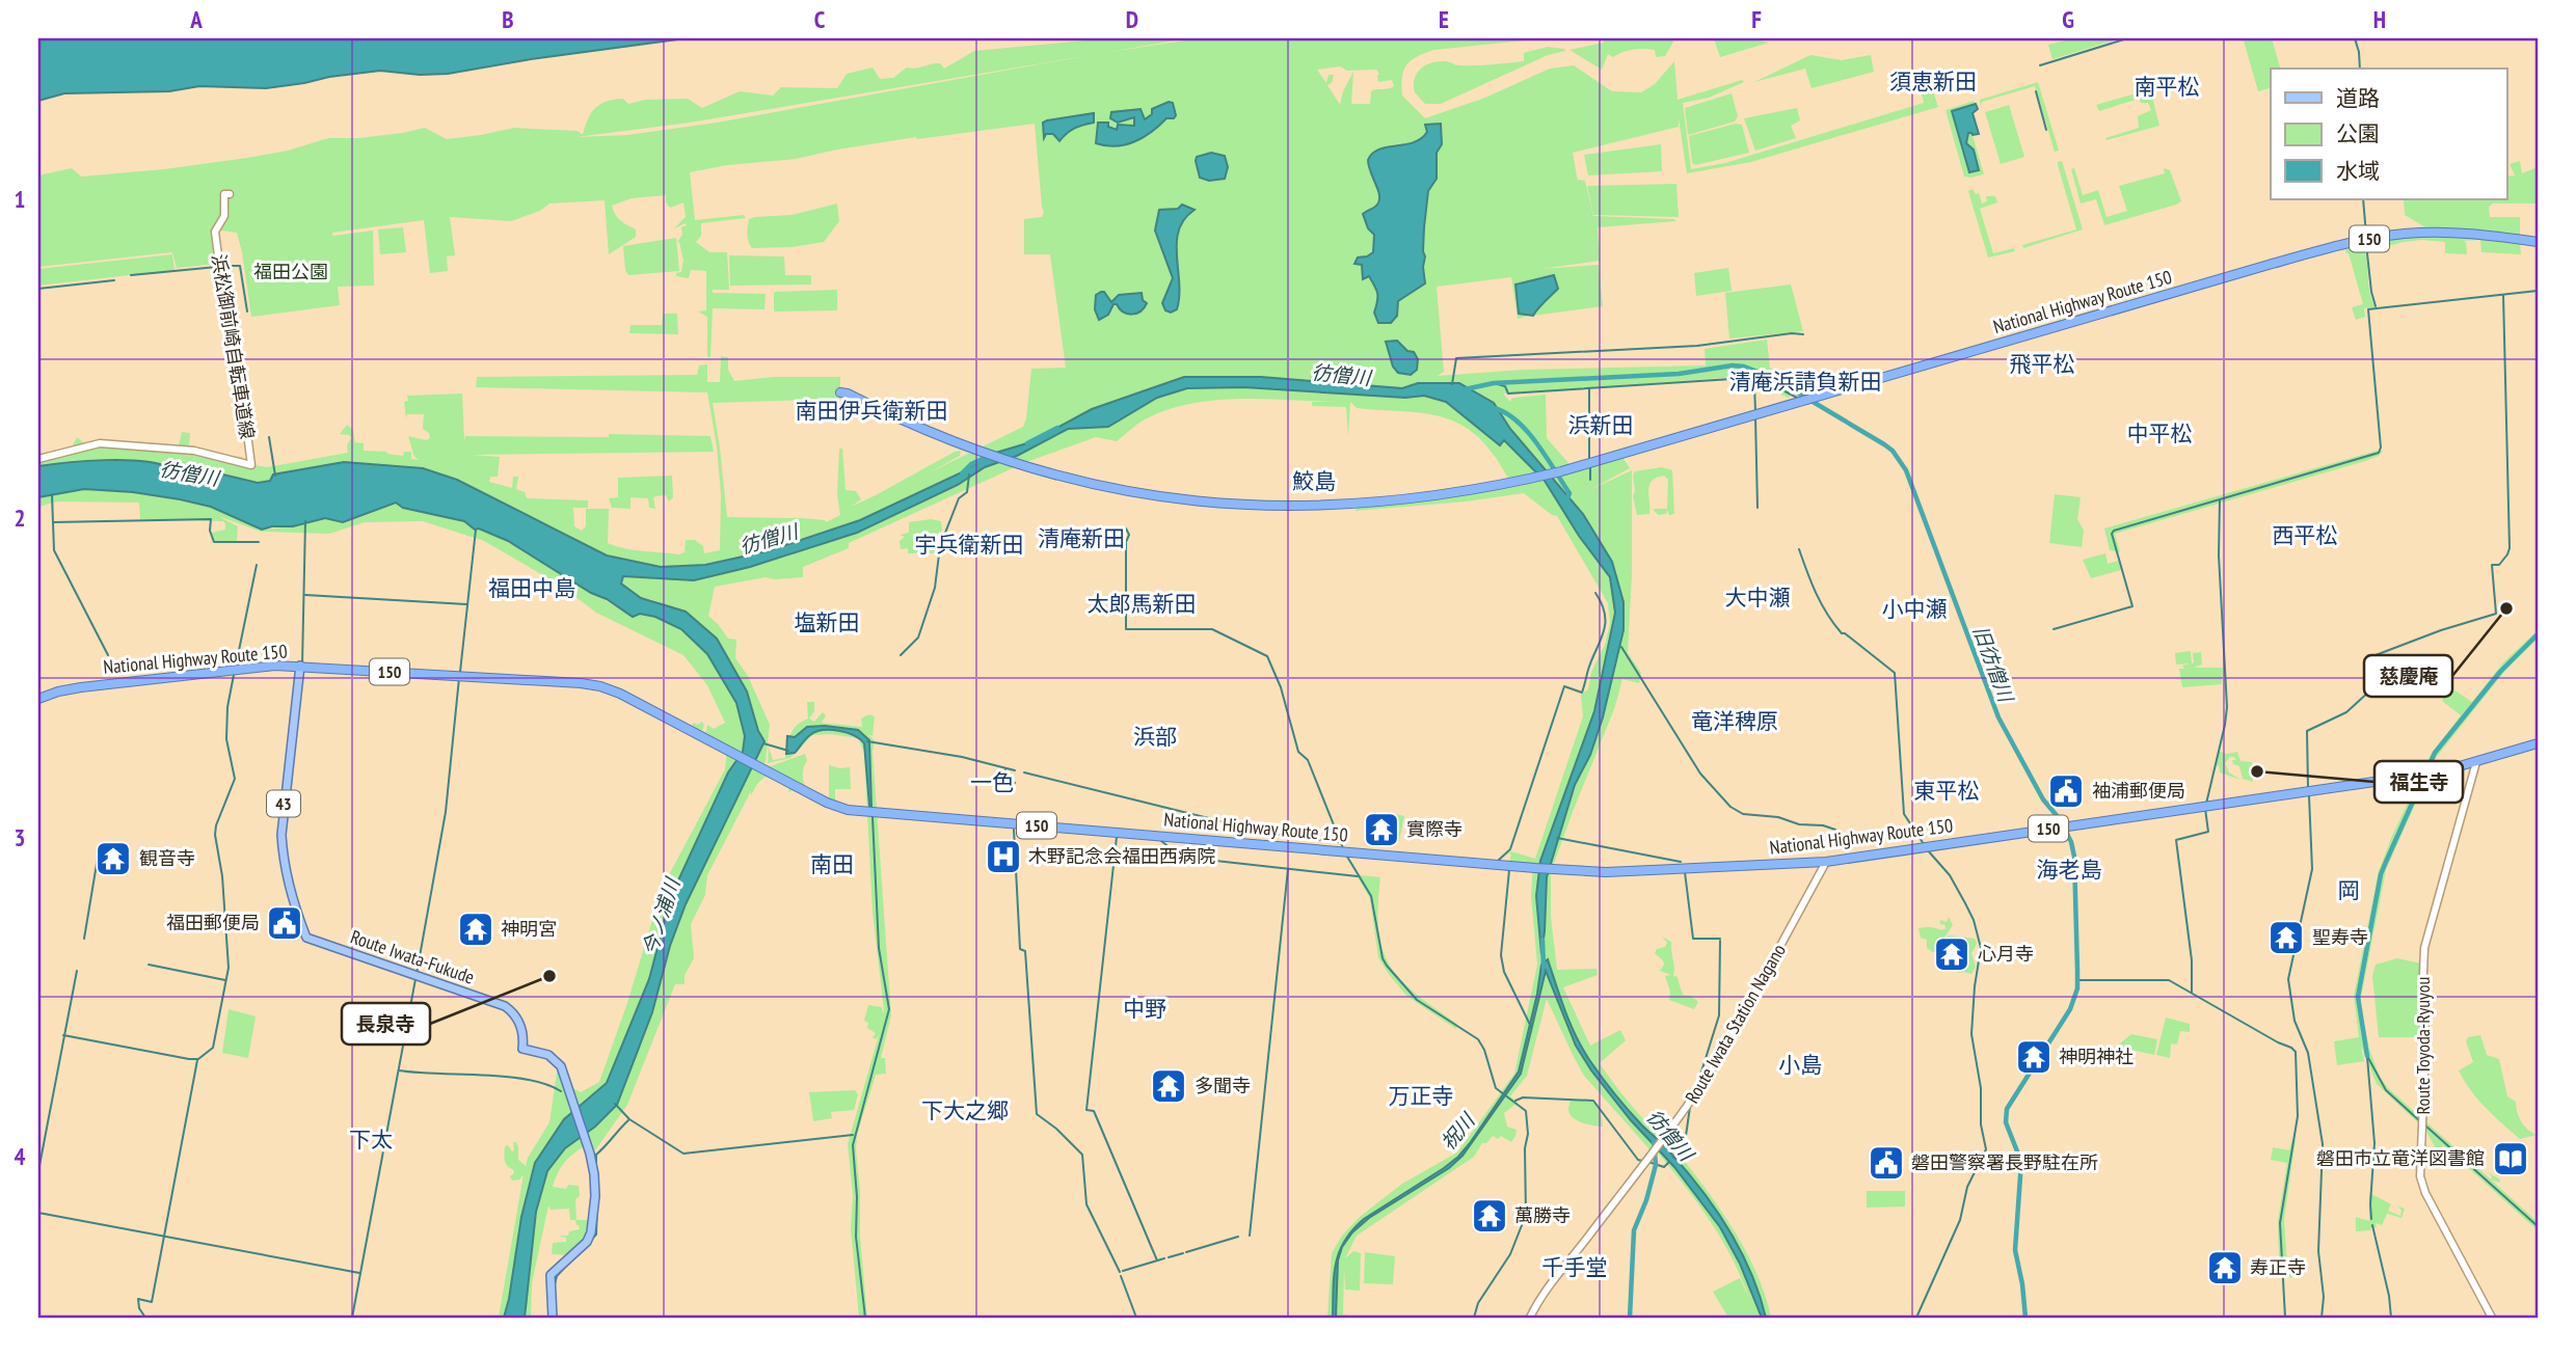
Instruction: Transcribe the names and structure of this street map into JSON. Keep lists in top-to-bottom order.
{
  "streets": {
    "highway": ["150", "National Highway Route 150"],
    "main road": [
      "浜松御前崎自転車道線",
      "43",
      "Route Iwata-Fukude",
      "Route Iwata Station Nagano",
      "Route Toyoda-Ryuyou"
    ]
  },
  "crossings": [
    ["National Highway Route 150", "Route Iwata-Fukude"],
    ["National Highway Route 150", "Route Iwata Station Nagano"],
    ["National Highway Route 150", "Route Toyoda-Ryuyou"]
  ],
  "districts": [
    "須恵新田",
    "南平松",
    "飛平松",
    "清庵浜請負新田",
    "南田伊兵衛新田",
    "浜新田",
    "中平松",
    "鮫島",
    "西平松",
    "清庵新田",
    "宇兵衛新田",
    "福田中島",
    "大中瀬",
    "太郎馬新田",
    "小中瀬",
    "塩新田",
    "竜洋稗原",
    "浜部",
    "一色",
    "東平松",
    "南田",
    "海老島",
    "岡",
    "中野",
    "小島",
    "万正寺",
    "下大之郷",
    "下太",
    "千手堂"
  ],
  "water": [
    "彷僧川",
    "旧彷僧川",
    "今ノ浦川",
    "祝川"
  ],
  "parks": ["福田公園"],
  "places": {
    "other": ["慈慶庵", "福生寺", "長泉寺"],
    "public building": ["袖浦郵便局", "福田郵便局", "磐田警察署長野駐在所"],
    "temple": [
      "實際寺",
      "観音寺",
      "神明宮",
      "聖寿寺",
      "心月寺",
      "神明神社",
      "多聞寺",
      "萬勝寺",
      "寿正寺"
    ],
    "hospital": ["木野記念会福田西病院"],
    "library": ["磐田市立竜洋図書館"]
  },
  "legend": ["道路", "公園", "水域"],
  "grid": {
    "columns": [
      "A",
      "B",
      "C",
      "D",
      "E",
      "F",
      "G",
      "H"
    ],
    "rows": [
      "1",
      "2",
      "3",
      "4"
    ]
  }
}
